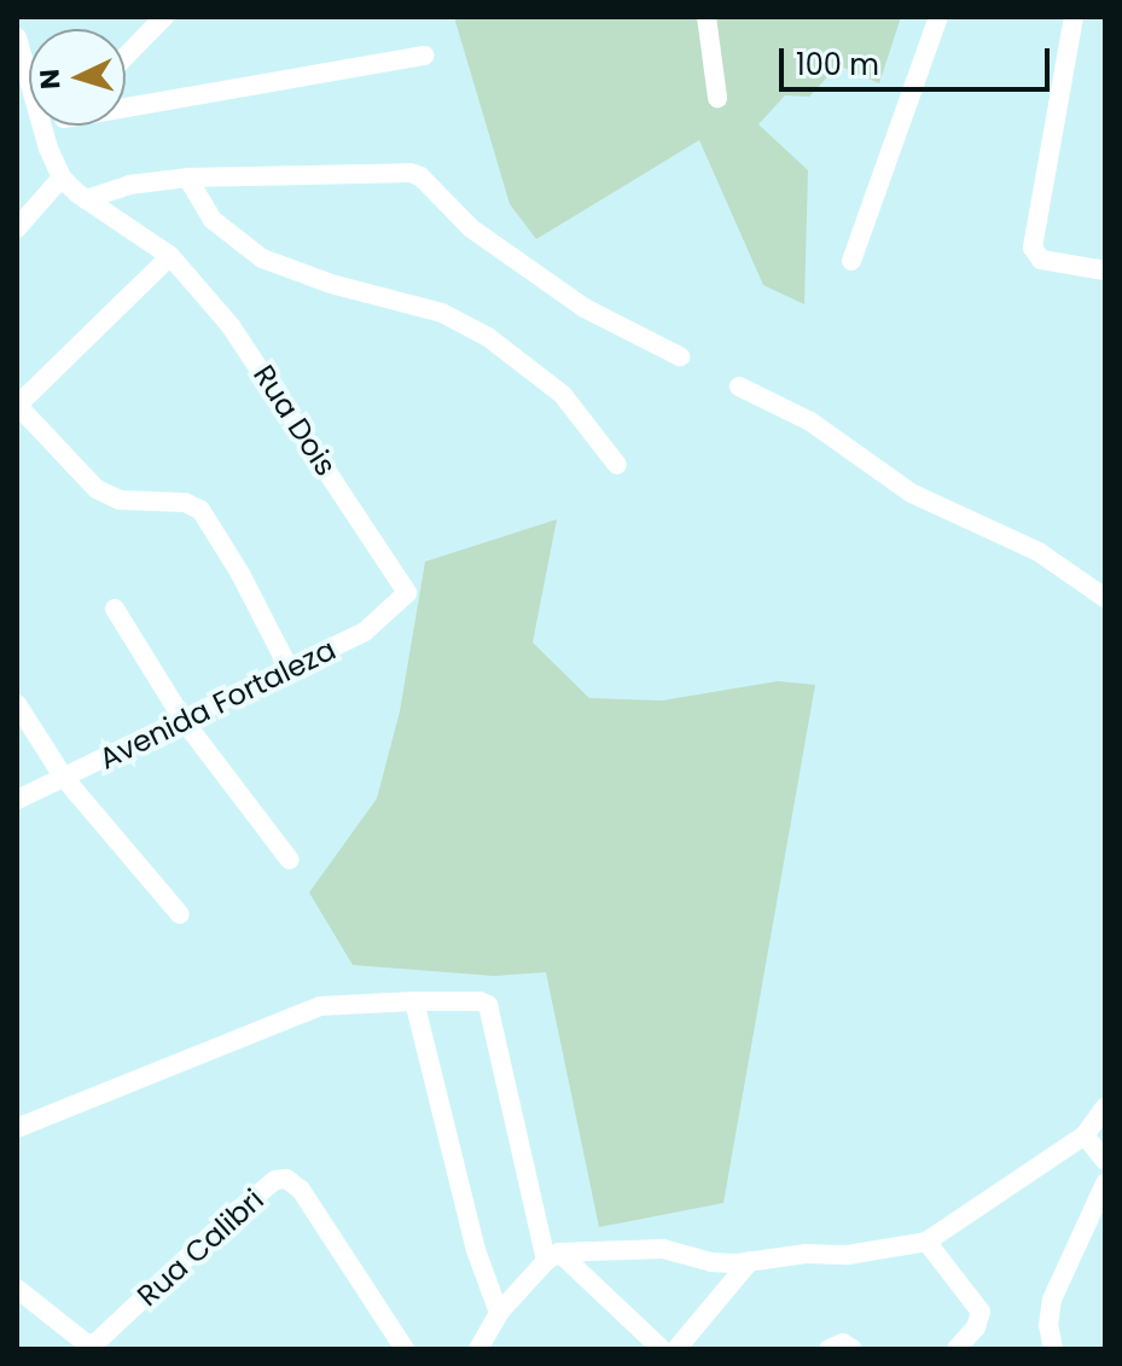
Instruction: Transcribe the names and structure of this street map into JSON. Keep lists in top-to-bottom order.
{
  "streets": {
    "street": ["Rua Dois", "Avenida Fortaleza", "Rua Calibri"]
  },
  "crossings": [
    ["Rua Dois", "Avenida Fortaleza"]
  ],
  "scale_bar": "100 m",
  "north": "left"
}
